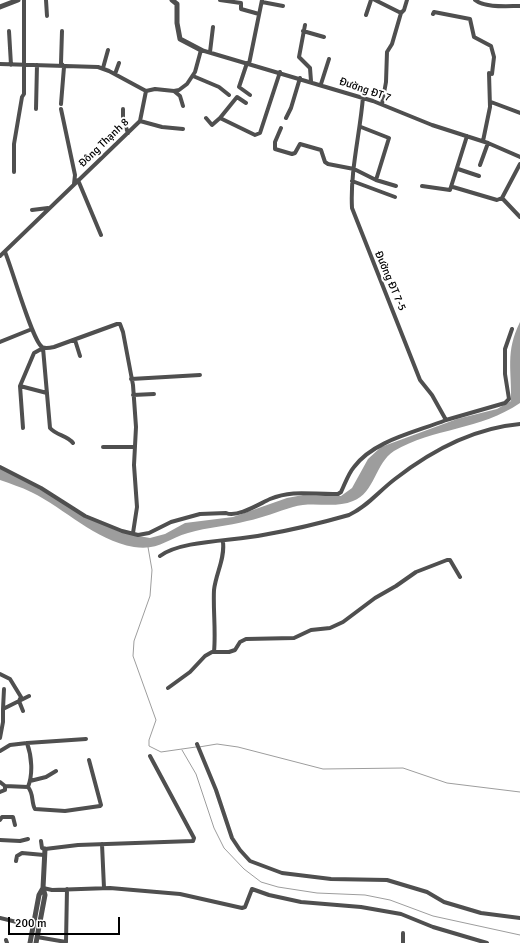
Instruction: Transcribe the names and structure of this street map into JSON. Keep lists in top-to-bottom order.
{
  "streets": {
    "street": ["Đường ĐT 7", "Đông Thạnh 8", "Đường ĐT 7-5"]
  },
  "crossings": [
    ["Đường ĐT 7", "Đường ĐT 7-5"]
  ],
  "scale_bar": "200 m"
}
